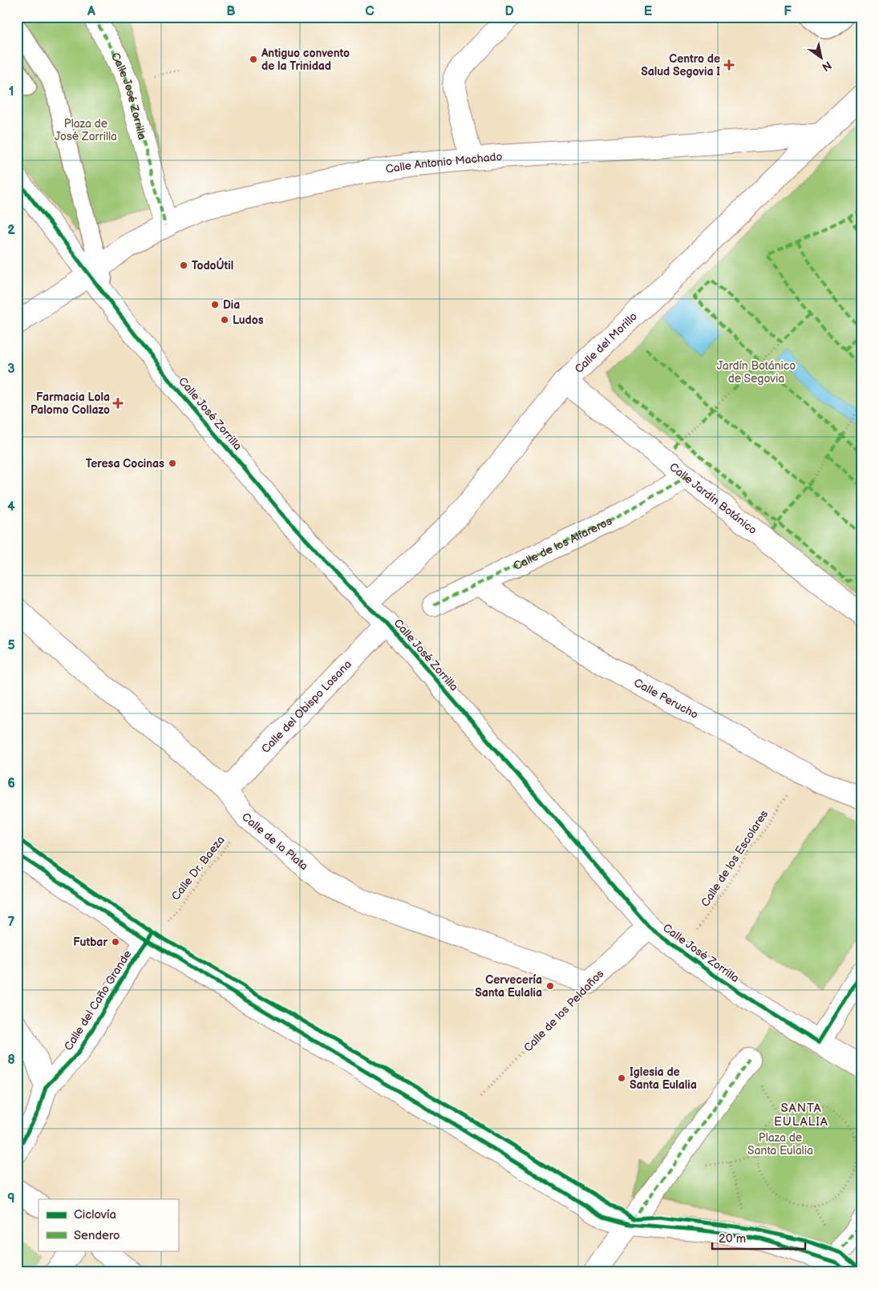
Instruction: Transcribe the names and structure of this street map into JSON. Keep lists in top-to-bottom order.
{
  "streets": {
    "street": [
      "Calle José Zorrilla",
      "Calle Antonio Machado",
      "Calle del Morillo",
      "Calle Jardín Botánico",
      "Calle de los Alfareros",
      "Calle Perucho",
      "Calle del Obispo Losana",
      "Calle de la Plata",
      "Calle del Caño Grande",
      "Calle de los Peldaños"
    ],
    "path": ["Calle de los Escolares", "Calle Dr. Baeza"]
  },
  "crossings": [
    ["Calle José Zorrilla", "Calle Antonio Machado"],
    ["Calle José Zorrilla", "Calle del Morillo"],
    ["Calle José Zorrilla", "Calle del Obispo Losana"],
    ["Calle José Zorrilla", "Calle de los Escolares"],
    ["Calle José Zorrilla", "Calle de los Peldaños"],
    ["Calle Antonio Machado", "Calle del Morillo"],
    ["Calle del Morillo", "Calle Jardín Botánico"],
    ["Calle Jardín Botánico", "Calle de los Alfareros"],
    ["Calle de los Alfareros", "Calle Perucho"],
    ["Calle Perucho", "Calle de los Escolares"],
    ["Calle del Obispo Losana", "Calle de la Plata"],
    ["Calle de la Plata", "Calle Dr. Baeza"],
    ["Calle de la Plata", "Calle de los Peldaños"]
  ],
  "districts": ["SANTA EULALIA"],
  "parks": ["Plaza de José Zorrilla", "Jardín Botánico de Segovia", "Plaza de Santa Eulalia"],
  "places": {
    "other": [
      "Antiguo convento de la Trinidad",
      "TodoÚtil",
      "Dia",
      "Ludos",
      "Teresa Cocinas",
      "Futbar",
      "Cervecería Santa Eulalia",
      "Iglesia de Santa Eulalia"
    ],
    "health": ["Centro de Salud Segovia I", "Farmacia Lola Palomo Collazo"]
  },
  "legend": ["Ciclovía", "Sendero"],
  "scale_bar": "20 m",
  "north": "bottom right",
  "grid": {
    "columns": [
      "A",
      "B",
      "C",
      "D",
      "E",
      "F"
    ],
    "rows": [
      "1",
      "2",
      "3",
      "4",
      "5",
      "6",
      "7",
      "8",
      "9"
    ]
  }
}
